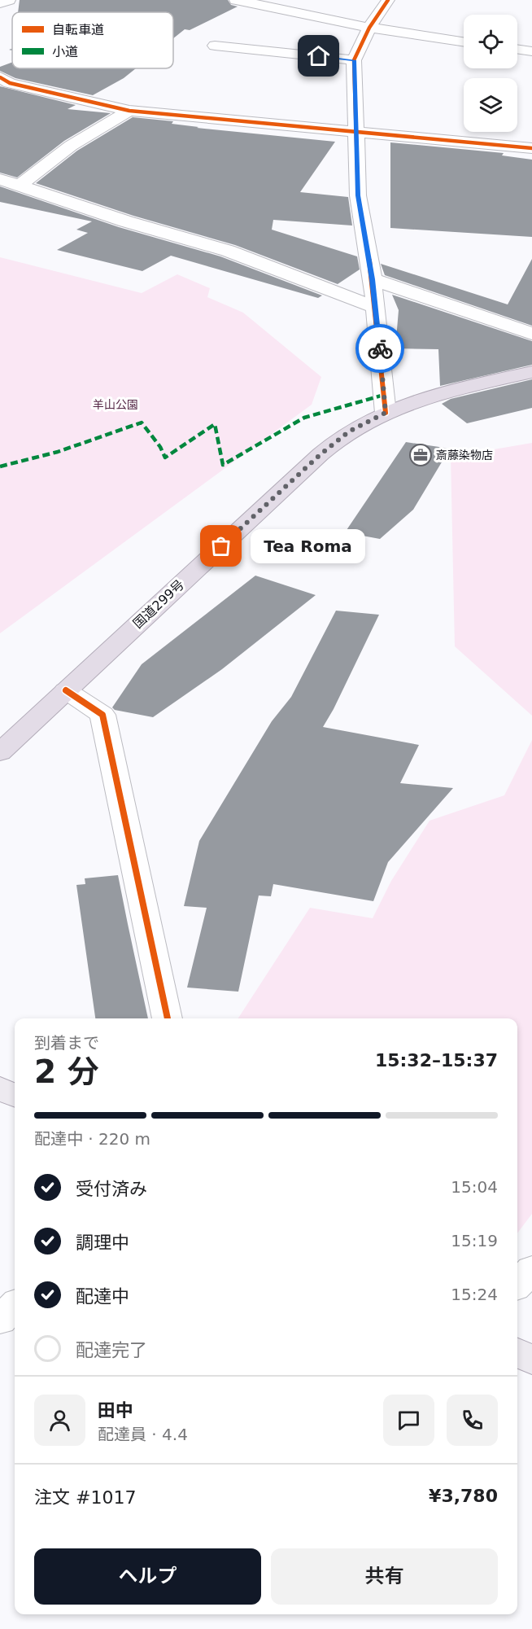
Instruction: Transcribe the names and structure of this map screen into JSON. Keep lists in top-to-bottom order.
{
  "streets": {
    "highway": ["国道299号"]
  },
  "parks": ["羊山公園"],
  "places": {
    "office": ["斎藤染物店"],
    "other": ["Tea Roma"]
  },
  "legend": ["自転車道", "小道"],
  "page": {
    "bubble": "Tea Roma",
    "heading": ["2 分", "到着まで", "15:32–15:37"],
    "panel": [
      "田中",
      "配達員 · 4.4",
      "注文 #1017",
      "¥3,780"
    ],
    "bar": "配達中 · 220 m",
    "list": [
      ["受付済み", "15:04"],
      ["調理中", "15:19"],
      ["配達中", "15:24"],
      "配達完了"
    ],
    "buttons": ["ヘルプ", "共有"]
  }
}
